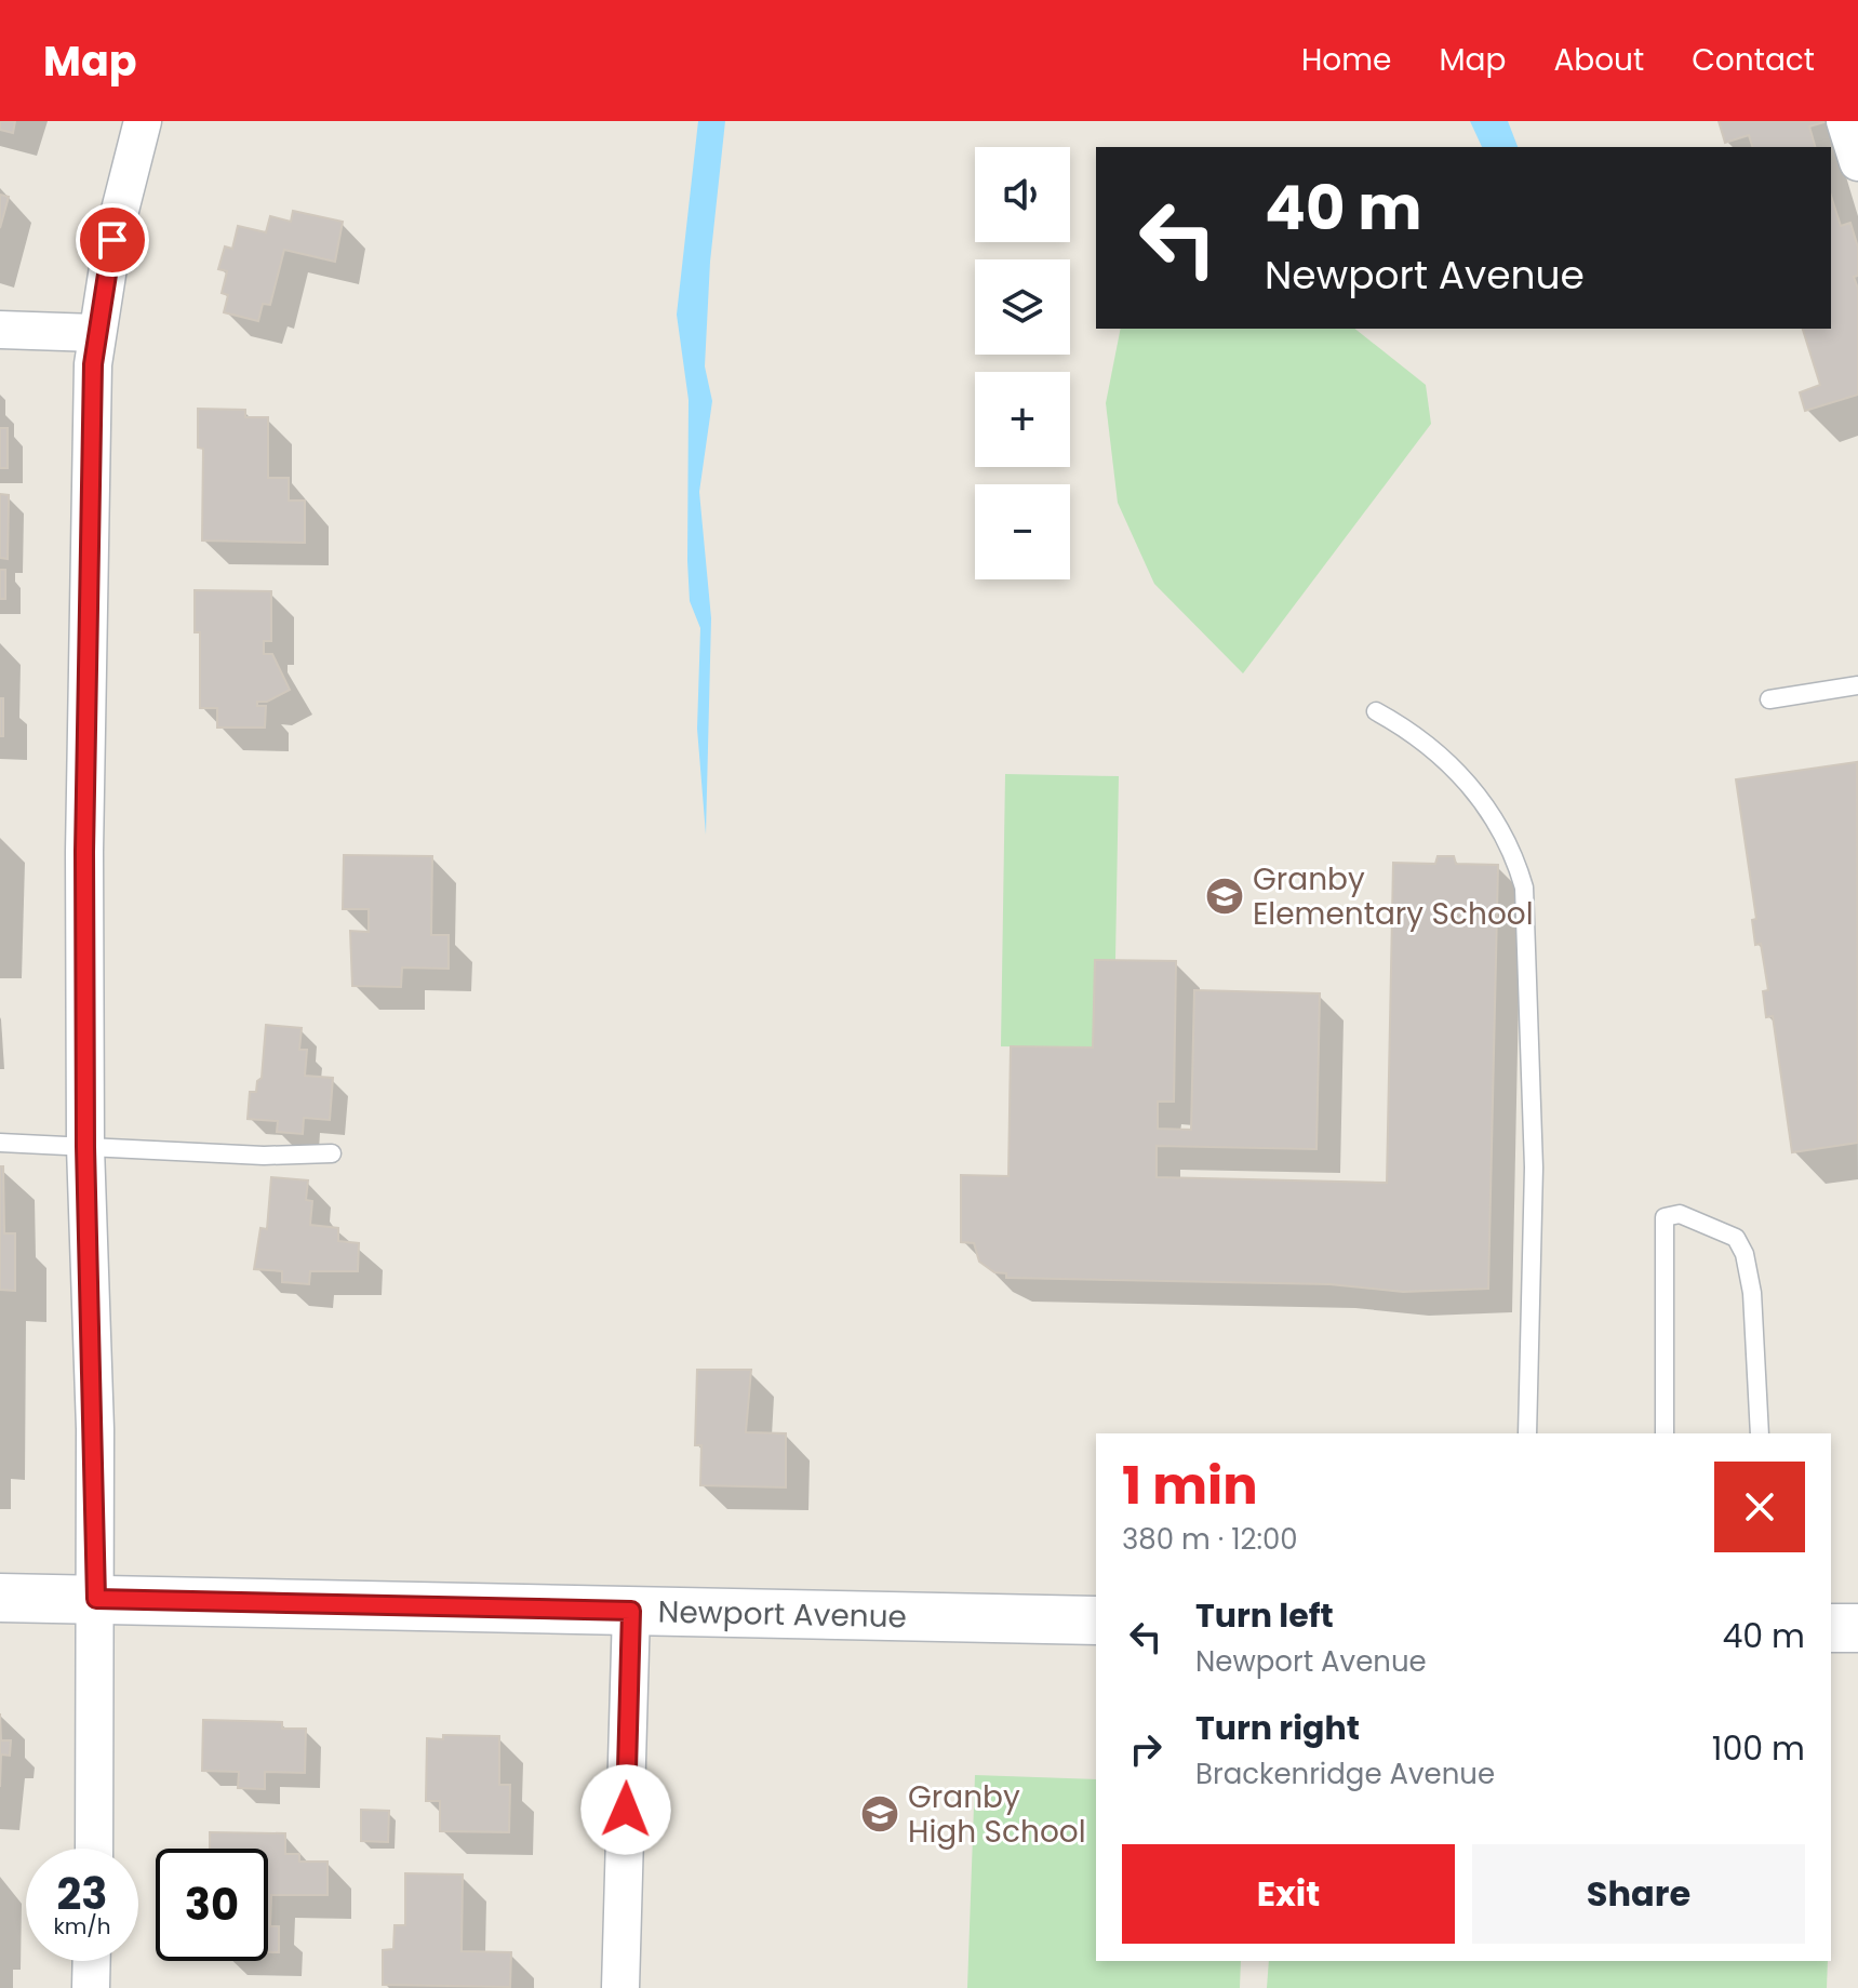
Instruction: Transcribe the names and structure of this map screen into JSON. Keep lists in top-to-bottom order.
{
  "streets": {
    "street": ["Newport Avenue"]
  },
  "places": {
    "school or university": ["Granby Elementary School", "Granby High School"]
  },
  "page": {
    "header": "Map",
    "nav": [
      "Home",
      "Map",
      "About",
      "Contact"
    ],
    "map_buttons": ["+", "−"],
    "turn": ["40 m", "Newport Avenue"],
    "heading": ["1 min", "380 m · 12:00"],
    "list": [
      {
        "name": "Turn left",
        "note": "Newport Avenue",
        "value": "40 m"
      },
      {
        "name": "Turn right",
        "note": "Brackenridge Avenue",
        "value": "100 m"
      }
    ],
    "buttons": ["Exit", "Share"],
    "speed": "23 km/h",
    "limit": "30"
  }
}
